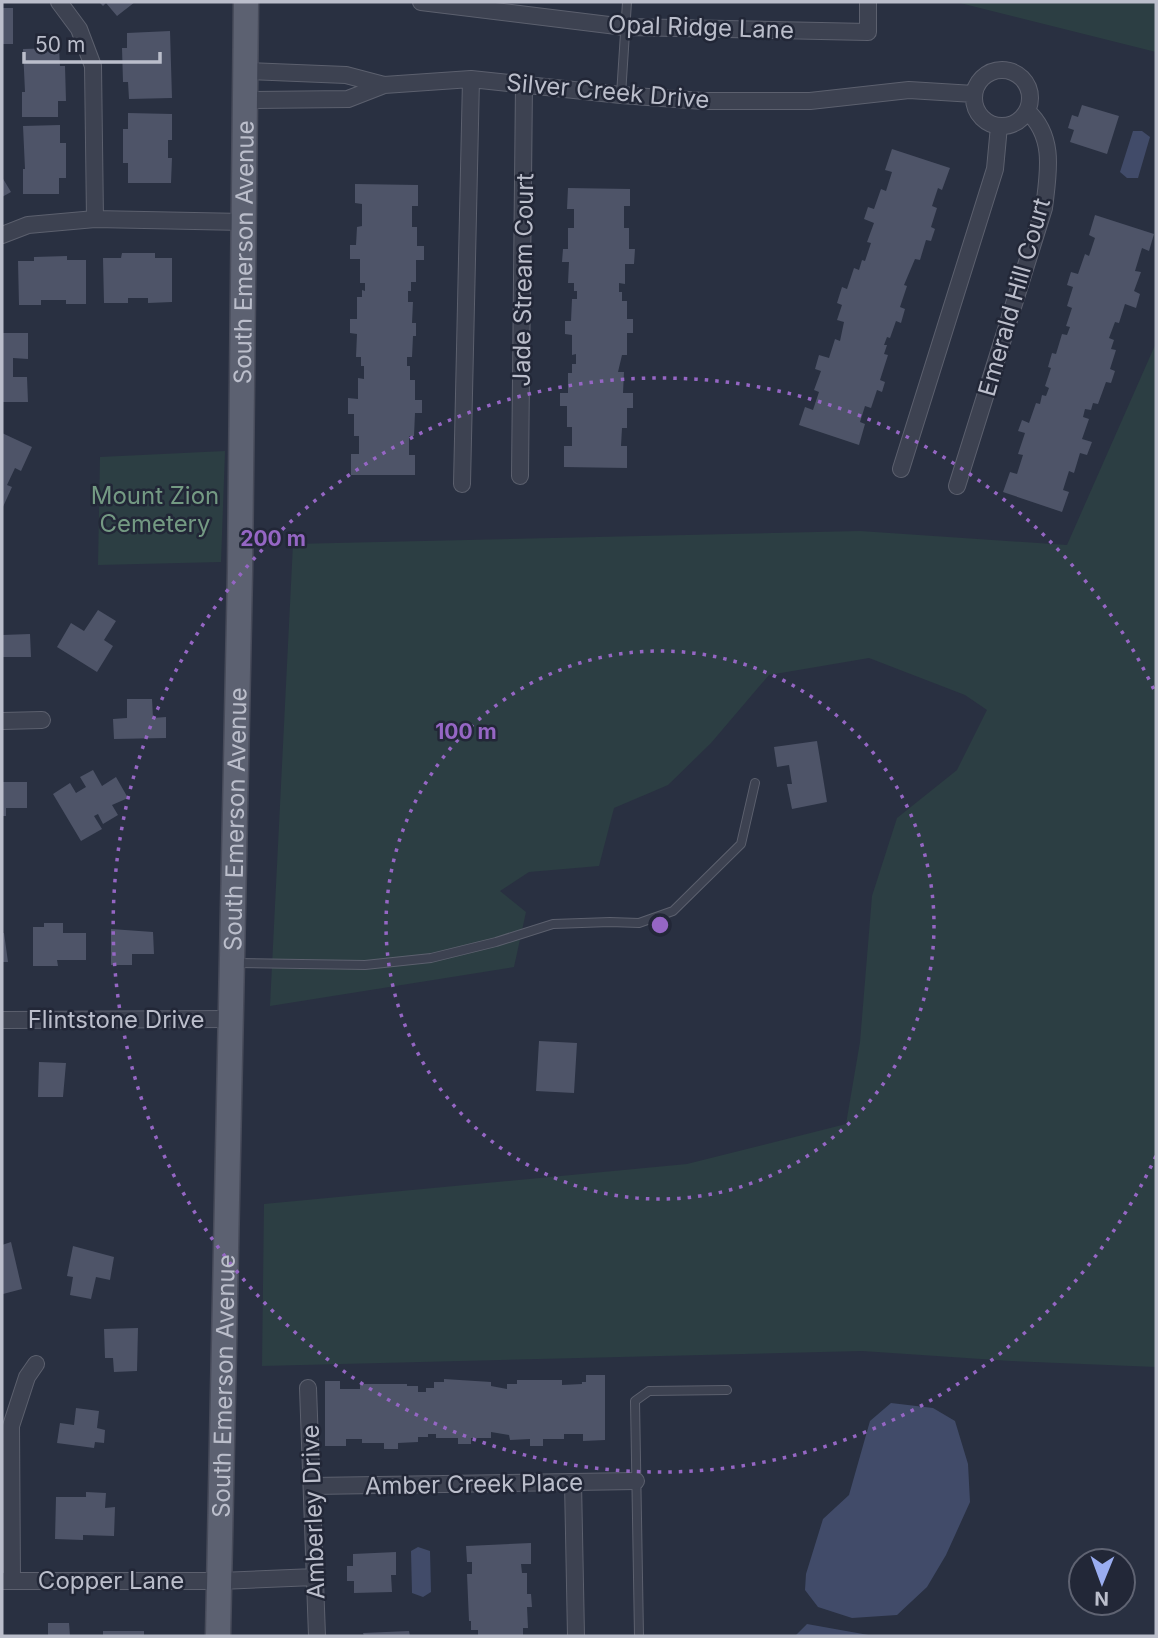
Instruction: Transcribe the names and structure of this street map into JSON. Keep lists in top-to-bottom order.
{
  "streets": {
    "main road": ["South Emerson Avenue"],
    "street": [
      "Opal Ridge Lane",
      "Silver Creek Drive",
      "Jade Stream Court",
      "Emerald Hill Court",
      "Flintstone Drive",
      "Amber Creek Place",
      "Amberley Drive",
      "Copper Lane"
    ]
  },
  "crossings": [
    ["Silver Creek Drive", "South Emerson Avenue"],
    ["Silver Creek Drive", "Jade Stream Court"],
    ["Silver Creek Drive", "Emerald Hill Court"],
    ["South Emerson Avenue", "Flintstone Drive"],
    ["South Emerson Avenue", "Copper Lane"],
    ["Amber Creek Place", "Amberley Drive"],
    ["Amberley Drive", "Copper Lane"]
  ],
  "parks": ["Mount Zion Cemetery"],
  "scale_bar": "50 m",
  "north": "bottom",
  "rings": ["200 m", "100 m"]
}
